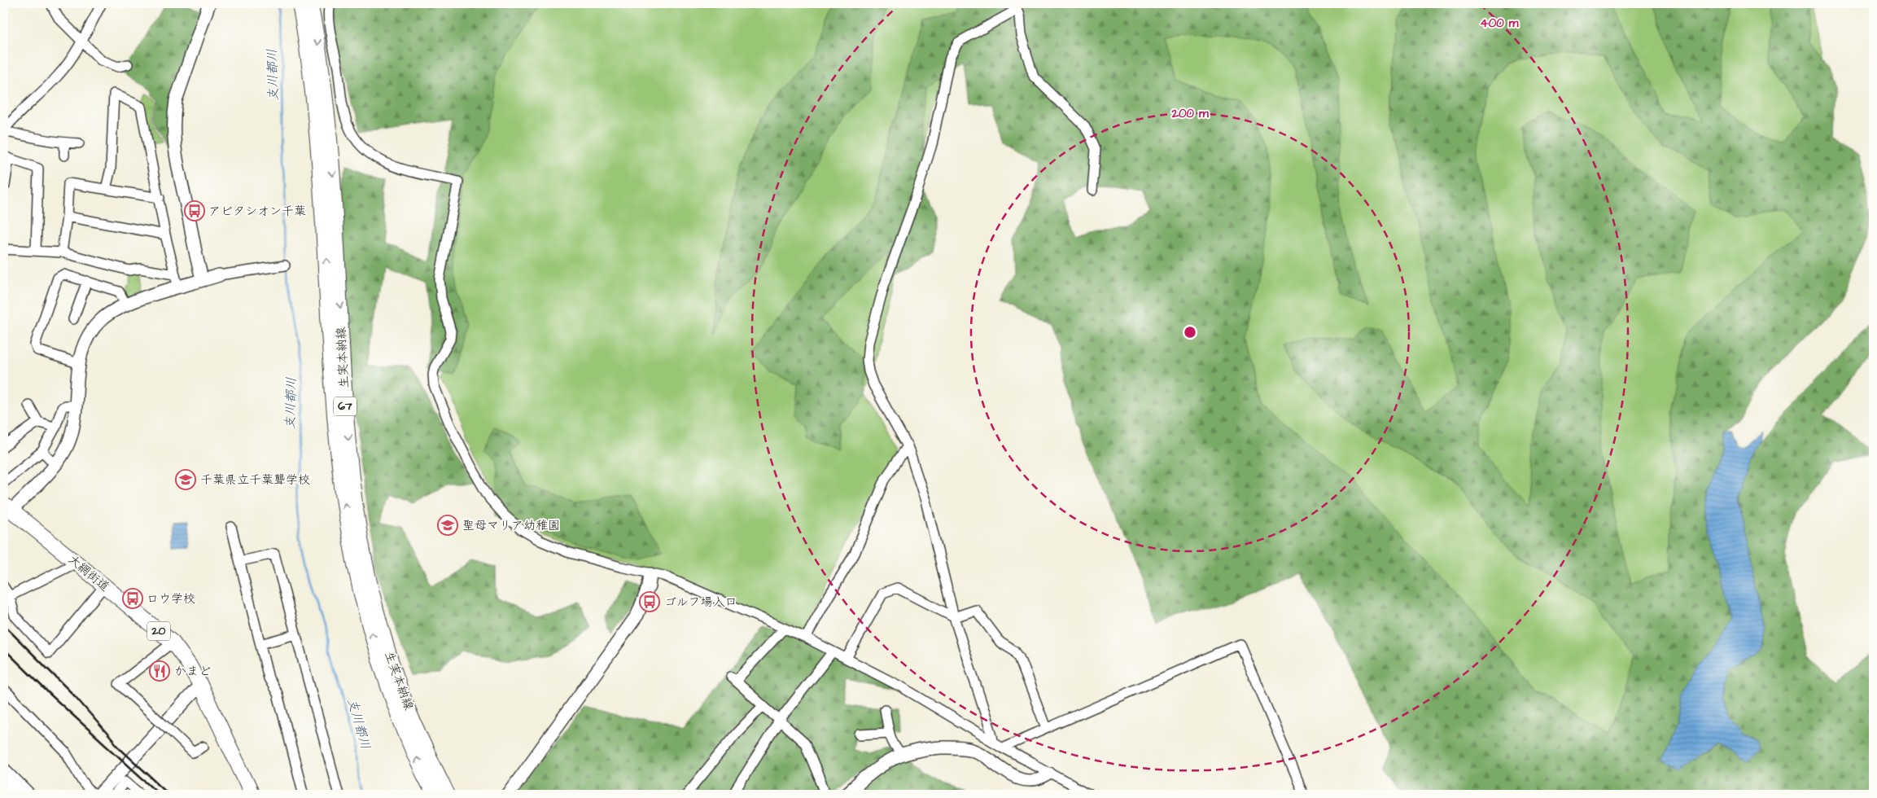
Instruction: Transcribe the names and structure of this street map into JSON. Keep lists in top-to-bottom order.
{
  "streets": {
    "main road": [
      "生実本納線",
      "67",
      "大網街道",
      "20"
    ]
  },
  "water": ["支川都川"],
  "places": {
    "bus stop": ["アビタシオン千葉", "ロウ学校", "ゴルフ場入口"],
    "school or university": ["千葉県立千葉聾学校", "聖母マリア幼稚園"],
    "restaurant": ["かまど"]
  },
  "rings": ["400 m", "200 m"]
}
